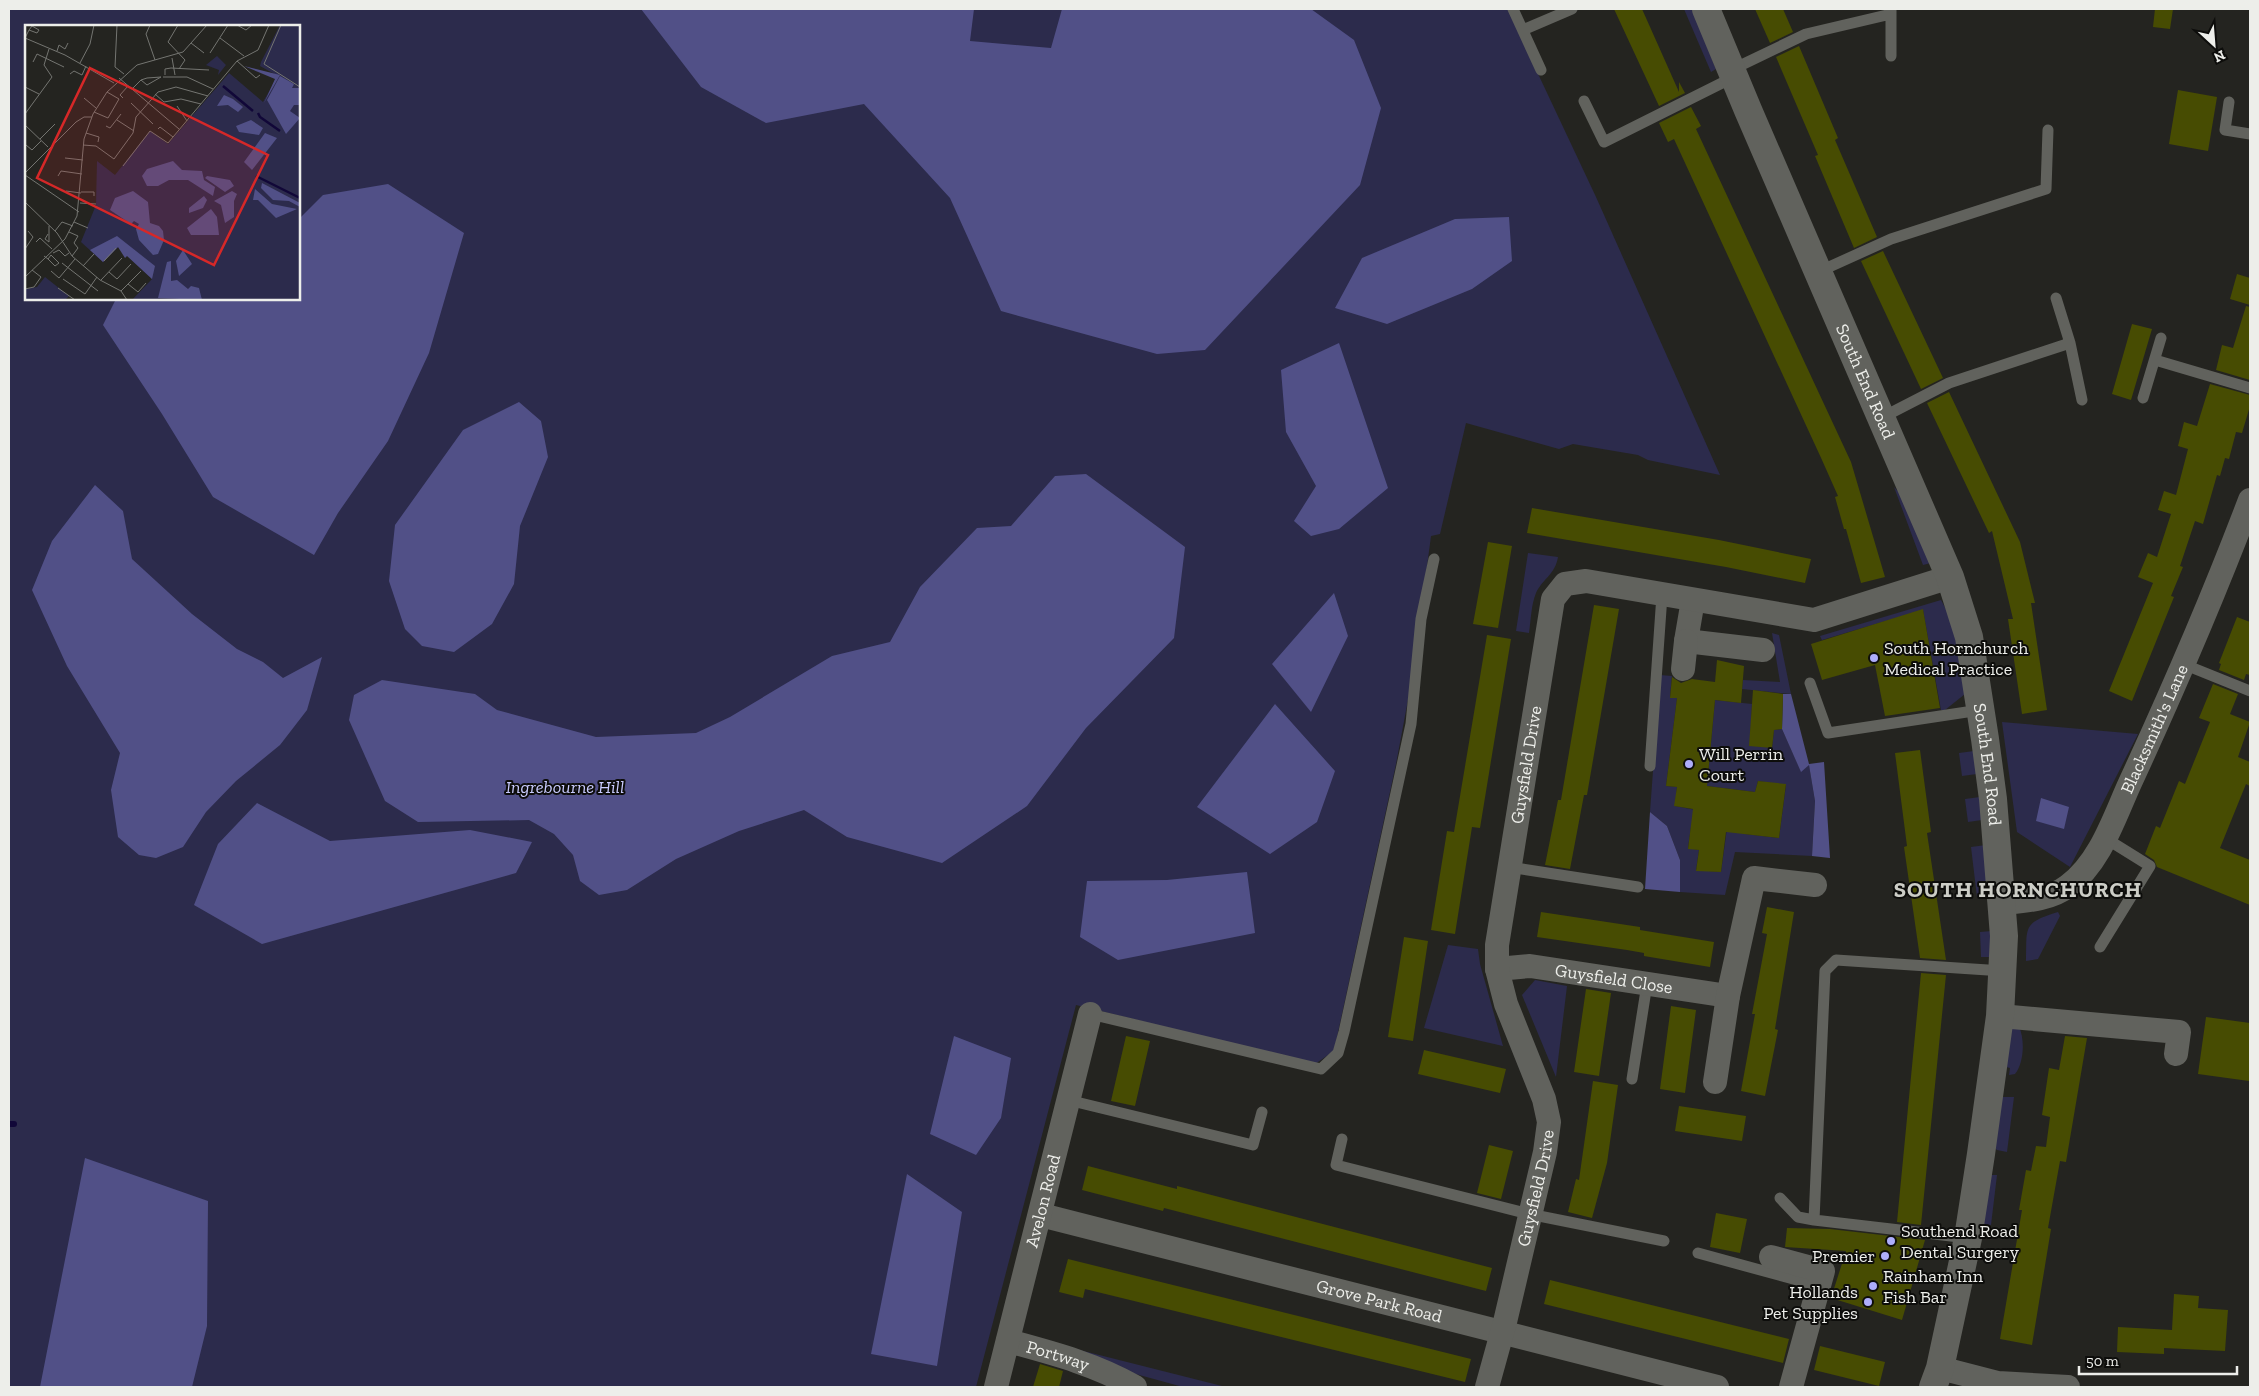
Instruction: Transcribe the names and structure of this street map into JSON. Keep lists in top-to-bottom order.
{
  "streets": {
    "street": [
      "South End Road",
      "Blacksmith's Lane",
      "Guysfield Drive",
      "Guysfield Close",
      "Avelon Road",
      "Grove Park Road",
      "Portway"
    ]
  },
  "crossings": [
    ["South End Road", "Blacksmith's Lane"],
    ["South End Road", "Guysfield Drive"],
    ["Guysfield Drive", "Guysfield Close"],
    ["Guysfield Drive", "Grove Park Road"],
    ["Avelon Road", "Grove Park Road"],
    ["Avelon Road", "Portway"]
  ],
  "districts": ["SOUTH HORNCHURCH"],
  "parks": ["Ingrebourne Hill"],
  "places": [
    "South Hornchurch Medical Practice",
    "Will Perrin Court",
    "Southend Road Dental Surgery",
    "Premier",
    "Rainham Inn Fish Bar",
    "Hollands Pet Supplies"
  ],
  "scale_bar": "50 m",
  "north": "bottom right"
}
